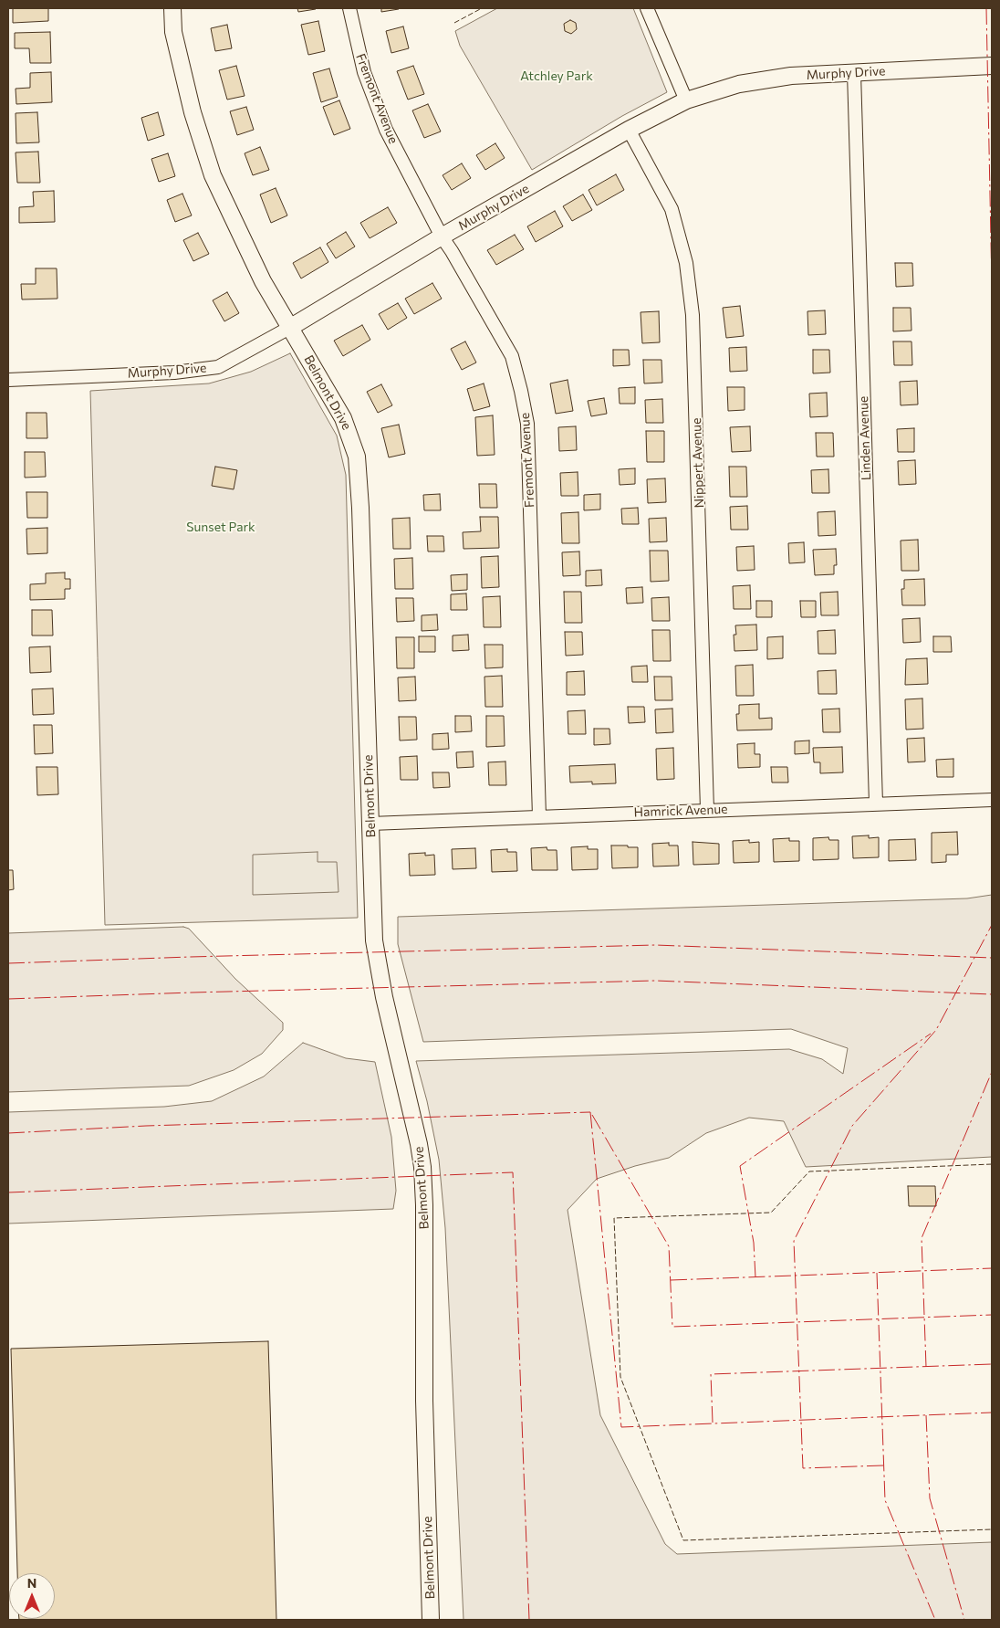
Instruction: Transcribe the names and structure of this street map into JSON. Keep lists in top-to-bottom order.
{
  "streets": {
    "street": [
      "Murphy Drive",
      "Fremont Avenue",
      "Belmont Drive",
      "Linden Avenue",
      "Nippert Avenue",
      "Hamrick Avenue"
    ]
  },
  "crossings": [
    ["Murphy Drive", "Fremont Avenue"],
    ["Murphy Drive", "Belmont Drive"],
    ["Murphy Drive", "Linden Avenue"],
    ["Murphy Drive", "Nippert Avenue"],
    ["Fremont Avenue", "Hamrick Avenue"],
    ["Belmont Drive", "Hamrick Avenue"],
    ["Linden Avenue", "Hamrick Avenue"],
    ["Nippert Avenue", "Hamrick Avenue"]
  ],
  "parks": ["Atchley Park", "Sunset Park"],
  "north": "top"
}
